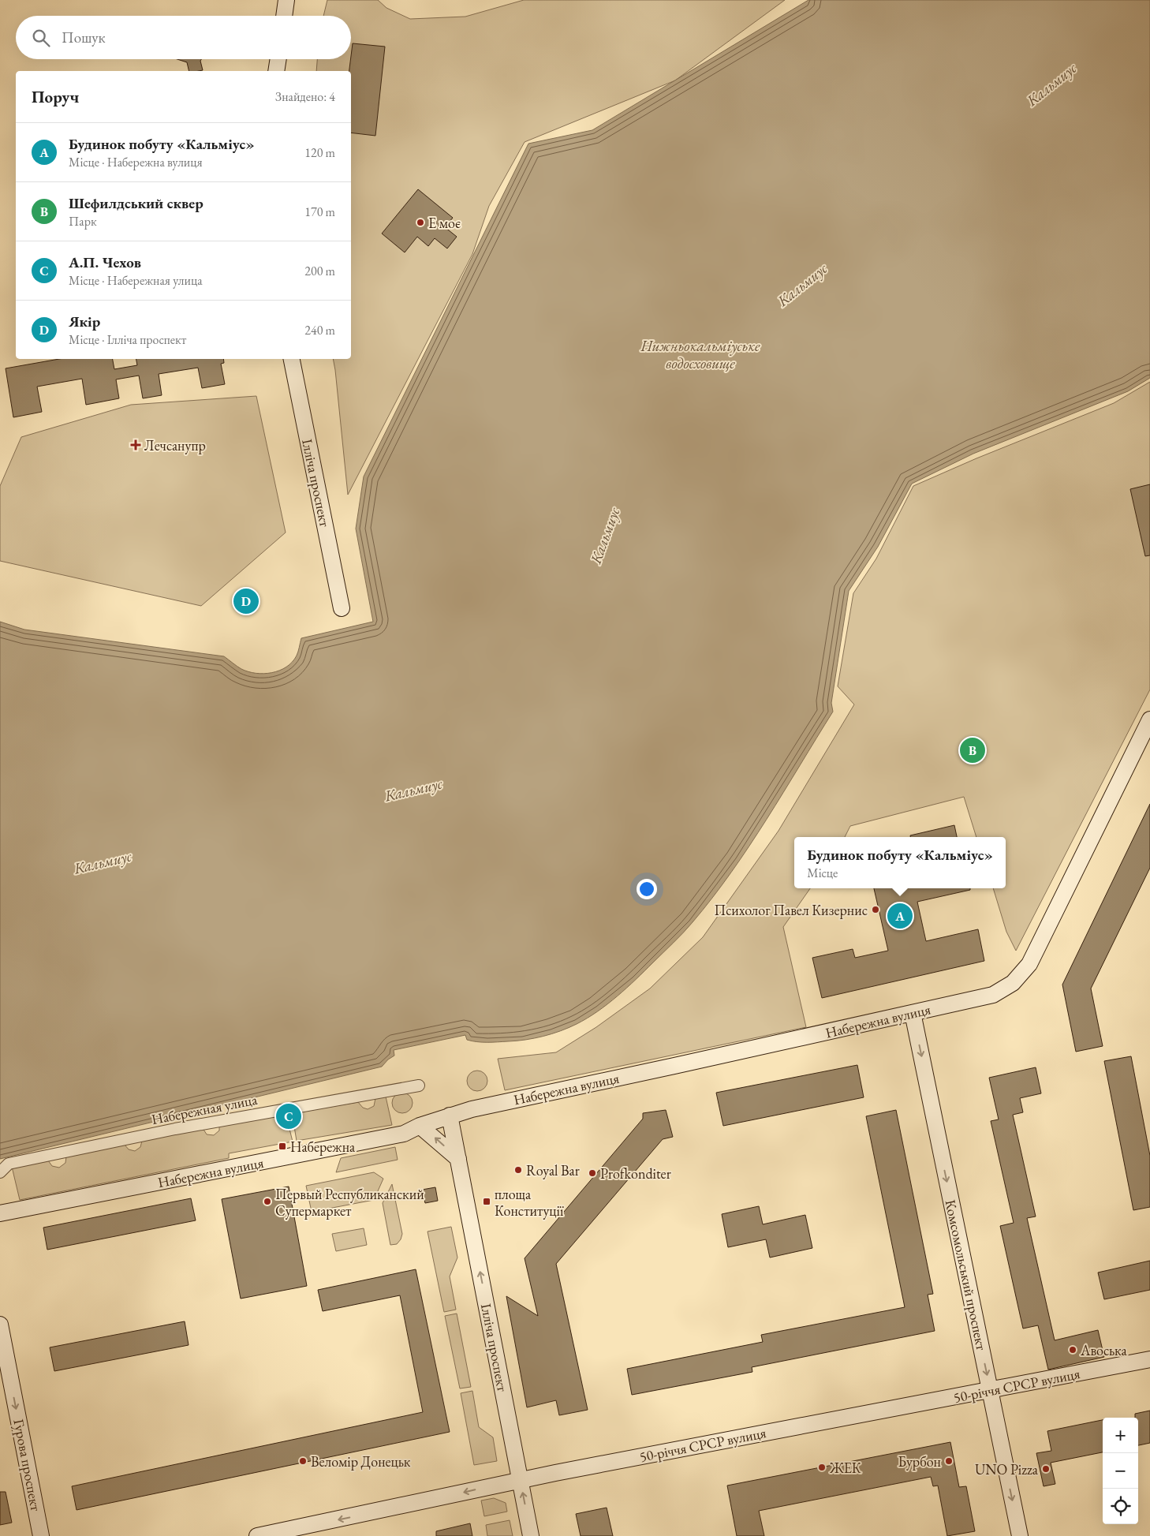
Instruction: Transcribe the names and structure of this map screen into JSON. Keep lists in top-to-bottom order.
{
  "streets": {
    "street": [
      "Ілліча проспект",
      "Набережна вулиця",
      "Набережная улица",
      "Комсомольський проспект",
      "50-річчя СРСР вулиця",
      "Гурова проспект"
    ]
  },
  "crossings": [
    ["Ілліча проспект", "Набережна вулиця"],
    ["Ілліча проспект", "50-річчя СРСР вулиця"],
    ["Набережна вулиця", "Комсомольський проспект"],
    ["Комсомольський проспект", "50-річчя СРСР вулиця"]
  ],
  "one_way": ["Ілліча проспект", "Комсомольський проспект", "Гурова проспект"],
  "water": ["Кальмиус", "Нижньокальміуське водосховище"],
  "places": {
    "other": [
      "Е моє",
      "Психолог Павел Кизернис",
      "Royal Bar",
      "Profkonditer",
      "Первый Республиканский Супермаркет",
      "Авоська",
      "Веломір Донецьк",
      "Бурбон",
      "ЖЕК",
      "UNO Pizza"
    ],
    "health": ["Лечсанупр"],
    "transit": ["Набережна", "площа Конституції"]
  },
  "page": {
    "search": "Пошук",
    "heading": ["Поруч", "Знайдено: 4"],
    "list": [
      {
        "mark": "A",
        "name": "Будинок побуту «Кальміус»",
        "note": "Місце · Набережна вулиця",
        "value": "120 m"
      },
      {
        "mark": "B",
        "name": "Шефилдський сквер",
        "note": "Парк",
        "value": "170 m"
      },
      {
        "mark": "C",
        "name": "А.П. Чехов",
        "note": "Місце · Набережная улица",
        "value": "200 m"
      },
      {
        "mark": "D",
        "name": "Якір",
        "note": "Місце · Ілліча проспект",
        "value": "240 m"
      }
    ],
    "pins": [
      "D",
      "B",
      "A",
      "C"
    ],
    "popup": ["Будинок побуту «Кальміус»", "Місце"],
    "map_buttons": ["+", "−"]
  }
}
